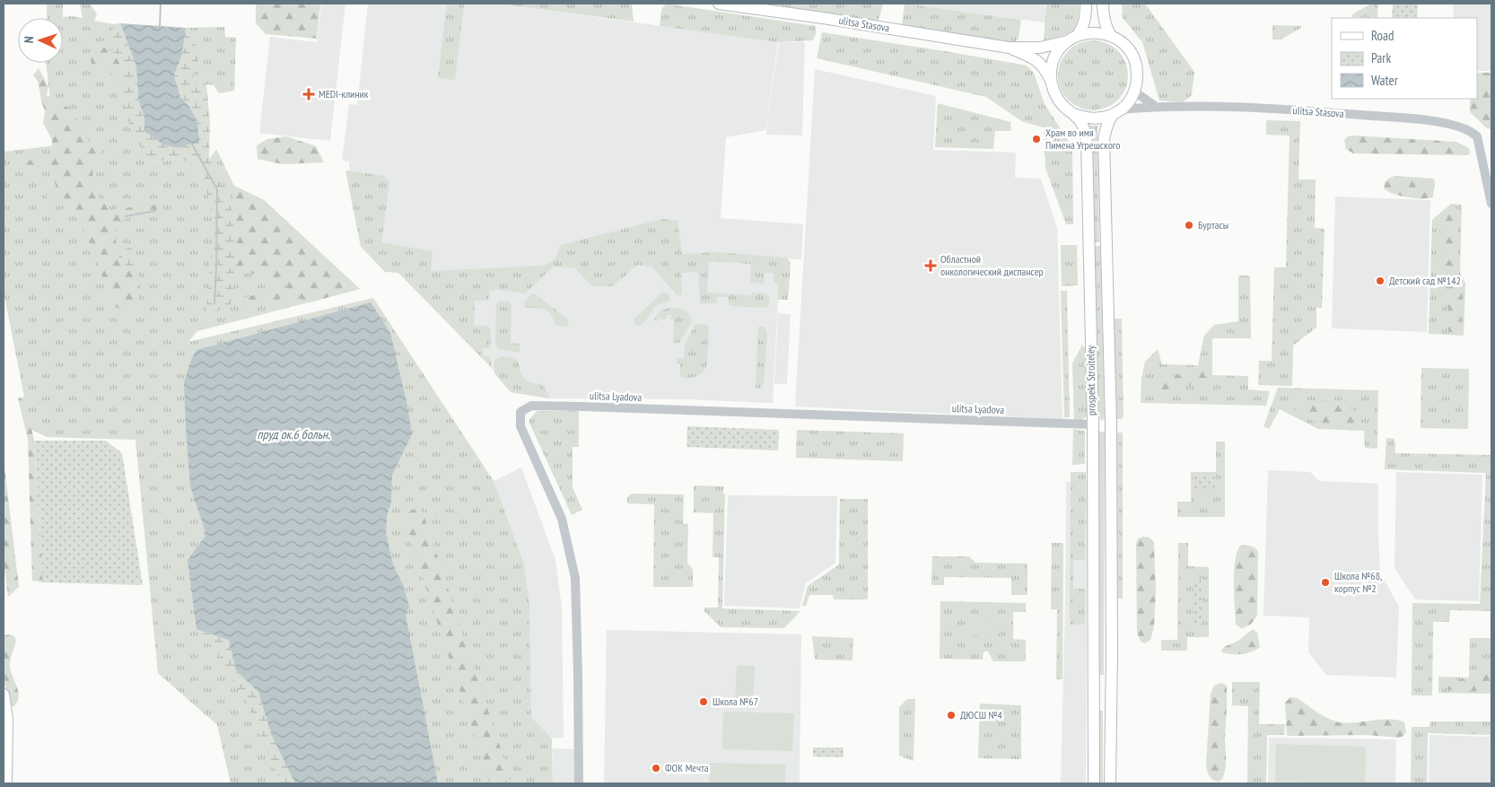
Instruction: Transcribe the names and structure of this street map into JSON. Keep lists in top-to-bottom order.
{
  "streets": {
    "main road": ["ulitsa Stasova", "prospekt Stroiteley"],
    "street": ["ulitsa Lyadova"]
  },
  "crossings": [
    ["ulitsa Stasova", "prospekt Stroiteley"],
    ["prospekt Stroiteley", "ulitsa Lyadova"]
  ],
  "water": ["пруд ок.6 больн."],
  "places": {
    "health": ["MEDI-клиник", "Областной онкологический диспансер"],
    "other": [
      "Храм во имя Пимена Угрешского",
      "Буртасы",
      "Детский сад №142",
      "Школа №68, корпус №2",
      "Школа №67",
      "ДЮСШ №4",
      "ФОК Мечта"
    ]
  },
  "legend": ["Road", "Park", "Water"],
  "north": "left"
}
